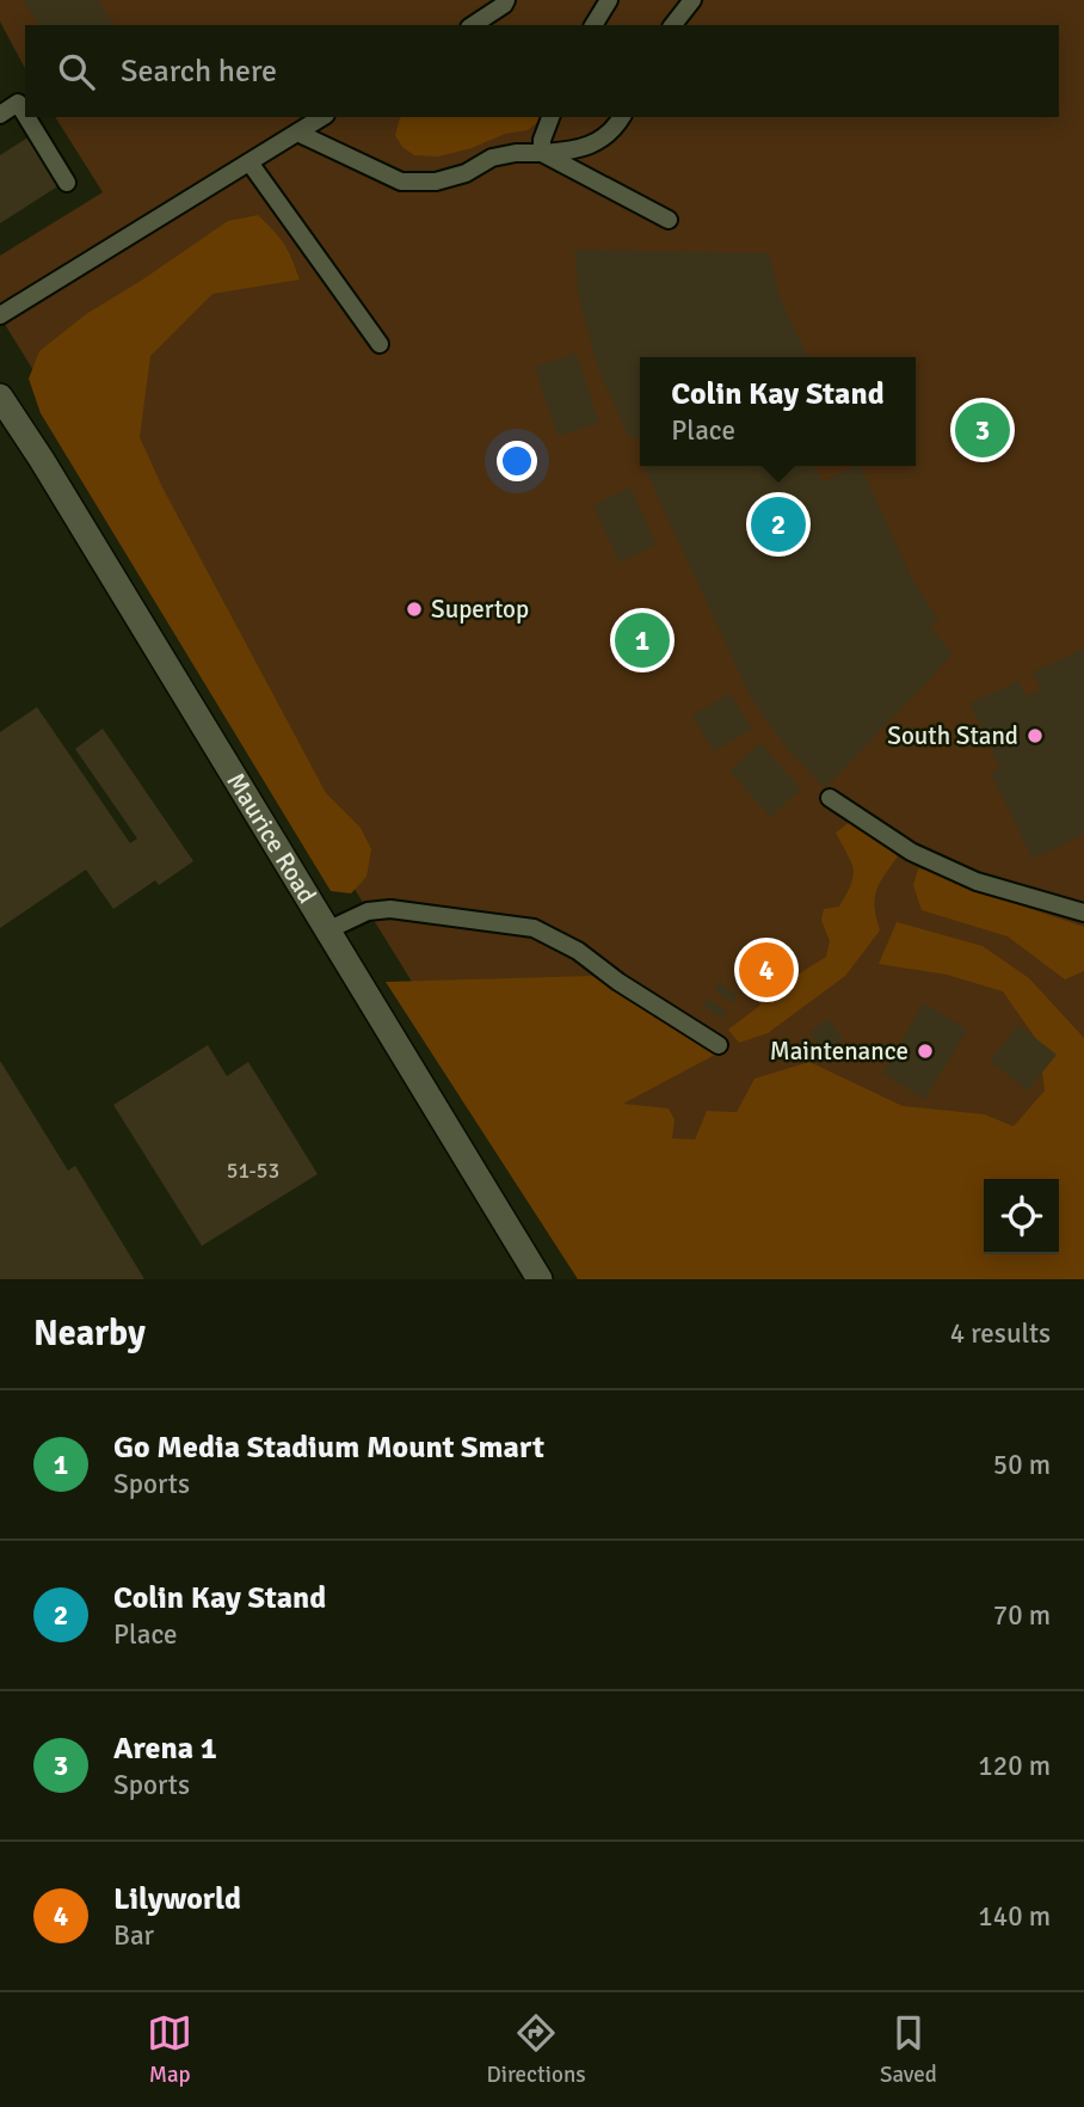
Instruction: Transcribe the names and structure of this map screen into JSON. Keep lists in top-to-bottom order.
{
  "streets": {
    "street": ["Maurice Road"]
  },
  "places": ["Supertop", "South Stand", "Maintenance"],
  "house_numbers": ["51-53"],
  "page": {
    "search": "Search here",
    "popup": ["Colin Kay Stand", "Place"],
    "pins": [
      "3",
      "2",
      "1",
      "4"
    ],
    "heading": ["Nearby", "4 results"],
    "list": [
      {
        "mark": "1",
        "name": "Go Media Stadium Mount Smart",
        "note": "Sports",
        "value": "50 m"
      },
      {
        "mark": "2",
        "name": "Colin Kay Stand",
        "note": "Place",
        "value": "70 m"
      },
      {
        "mark": "3",
        "name": "Arena 1",
        "note": "Sports",
        "value": "120 m"
      },
      {
        "mark": "4",
        "name": "Lilyworld",
        "note": "Bar",
        "value": "140 m"
      }
    ],
    "nav": ["Map", "Directions", "Saved"]
  }
}
